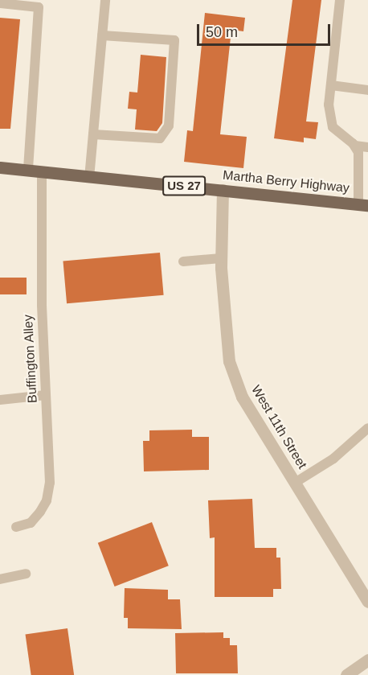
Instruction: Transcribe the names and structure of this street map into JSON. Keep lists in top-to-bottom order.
{
  "streets": {
    "main road": ["Martha Berry Highway", "US 27"],
    "street": ["West 11th Street"],
    "lane": ["Buffington Alley"]
  },
  "crossings": [
    ["Martha Berry Highway", "Buffington Alley"],
    ["Martha Berry Highway", "West 11th Street"]
  ],
  "scale_bar": "50 m"
}
